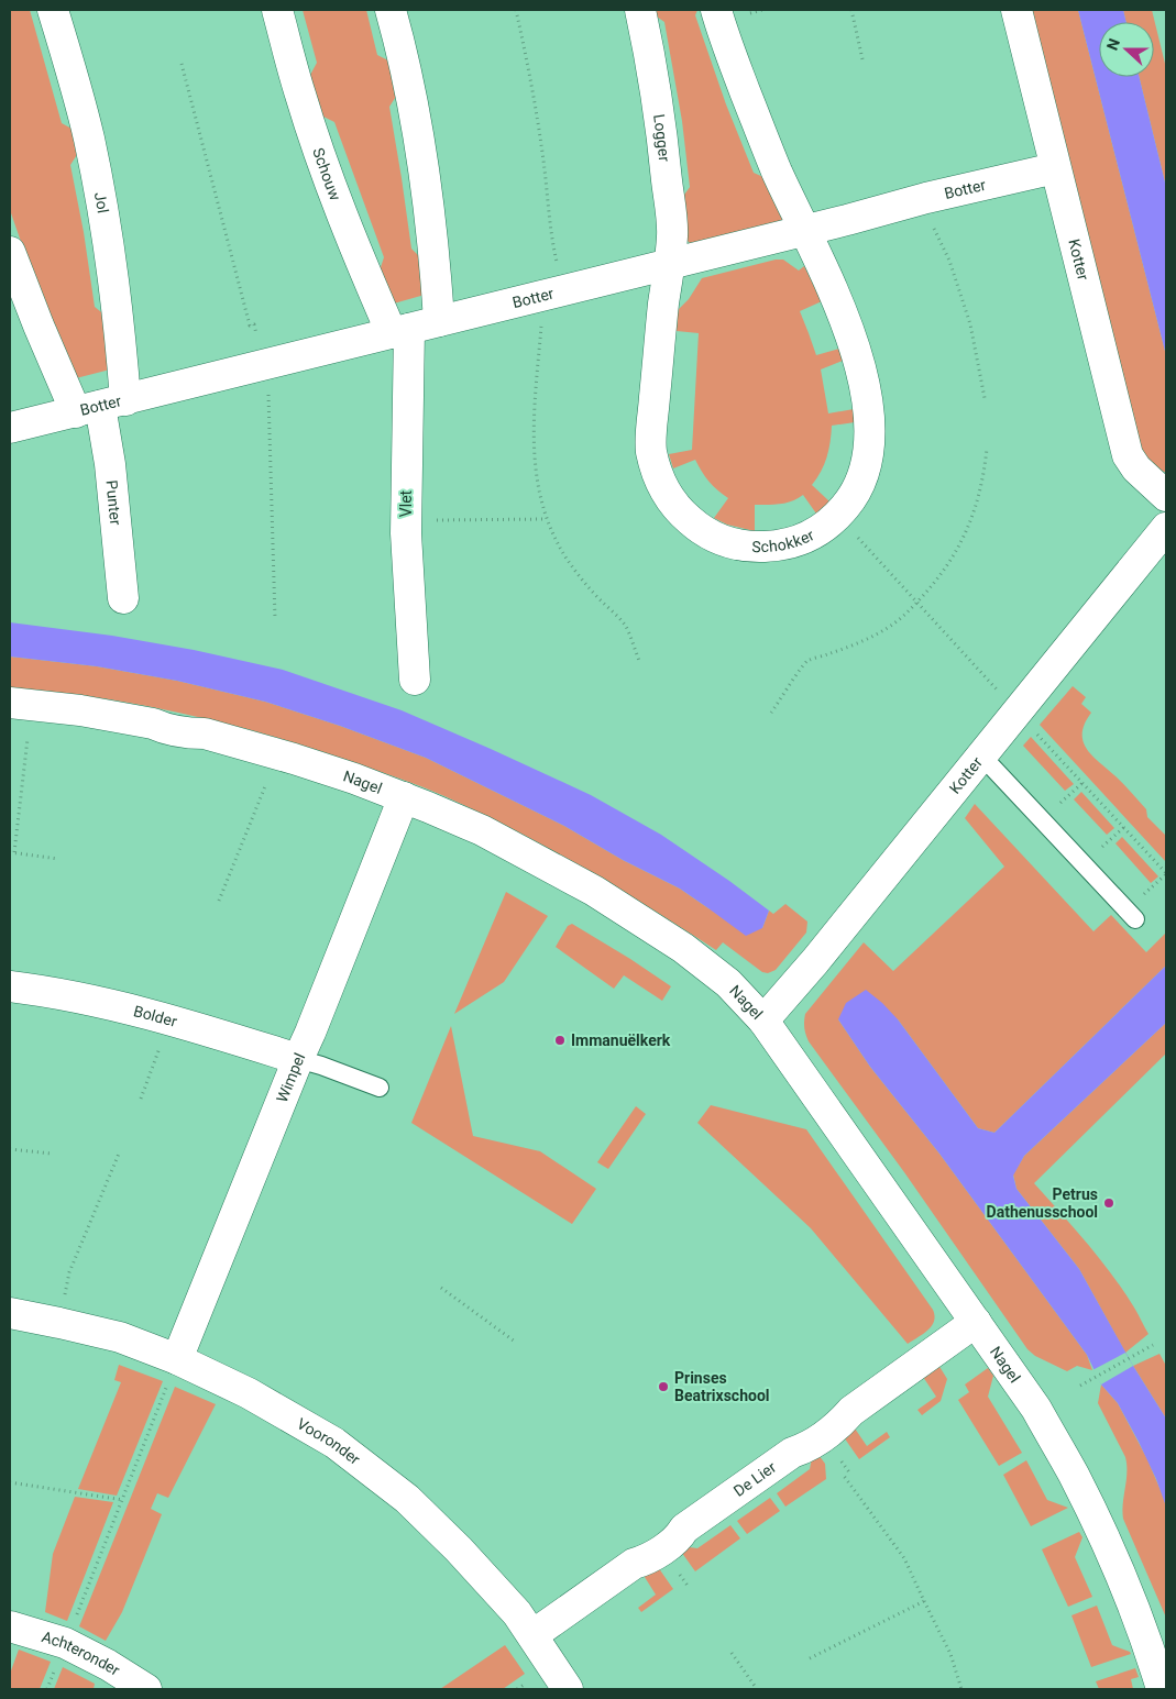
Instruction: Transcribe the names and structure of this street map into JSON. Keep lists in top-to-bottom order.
{
  "streets": {
    "street": [
      "Logger",
      "Schouw",
      "Botter",
      "Jol",
      "Kotter",
      "Punter",
      "Vlet",
      "Schokker",
      "Nagel",
      "Bolder",
      "Wimpel",
      "Vooronder",
      "De Lier",
      "Achteronder"
    ]
  },
  "crossings": [
    ["Logger", "Botter"],
    ["Logger", "Schokker"],
    ["Schouw", "Botter"],
    ["Schouw", "Vlet"],
    ["Botter", "Jol"],
    ["Botter", "Kotter"],
    ["Botter", "Punter"],
    ["Botter", "Vlet"],
    ["Botter", "Schokker"],
    ["Jol", "Punter"],
    ["Kotter", "Nagel"],
    ["Nagel", "Wimpel"],
    ["Nagel", "De Lier"],
    ["Bolder", "Wimpel"],
    ["Wimpel", "Vooronder"],
    ["Vooronder", "De Lier"]
  ],
  "places": ["Immanuëlkerk", "Petrus Dathenusschool", "Prinses Beatrixschool"],
  "north": "left"
}
